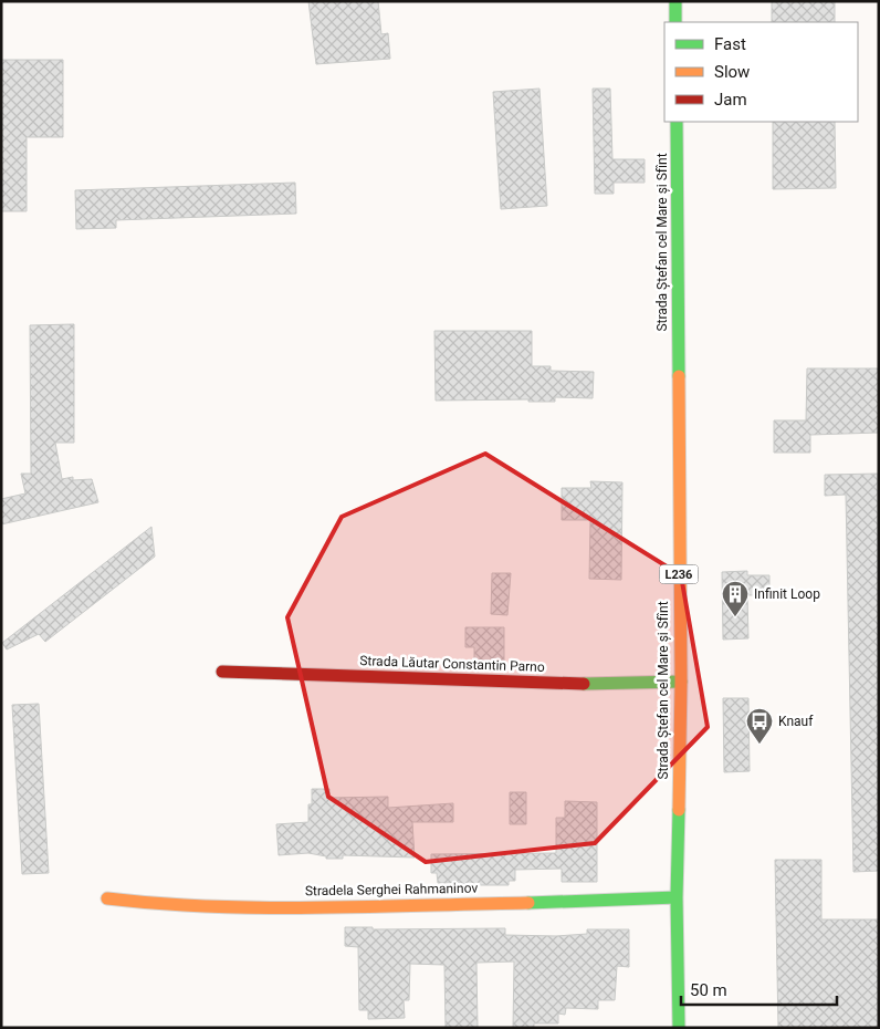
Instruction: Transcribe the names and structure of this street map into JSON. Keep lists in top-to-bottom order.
{
  "streets": {
    "street": [
      "Strada Ștefan cel Mare și Sfînt",
      "L236",
      "Strada Lăutar Constantin Parno",
      "Stradela Serghei Rahmaninov"
    ]
  },
  "crossings": [
    ["Strada Ștefan cel Mare și Sfînt", "Strada Lăutar Constantin Parno"],
    ["Strada Ștefan cel Mare și Sfînt", "Stradela Serghei Rahmaninov"]
  ],
  "places": {
    "building": ["Infinit Loop"],
    "bus stop": ["Knauf"]
  },
  "legend": ["Fast", "Slow", "Jam"],
  "scale_bar": "50 m"
}
